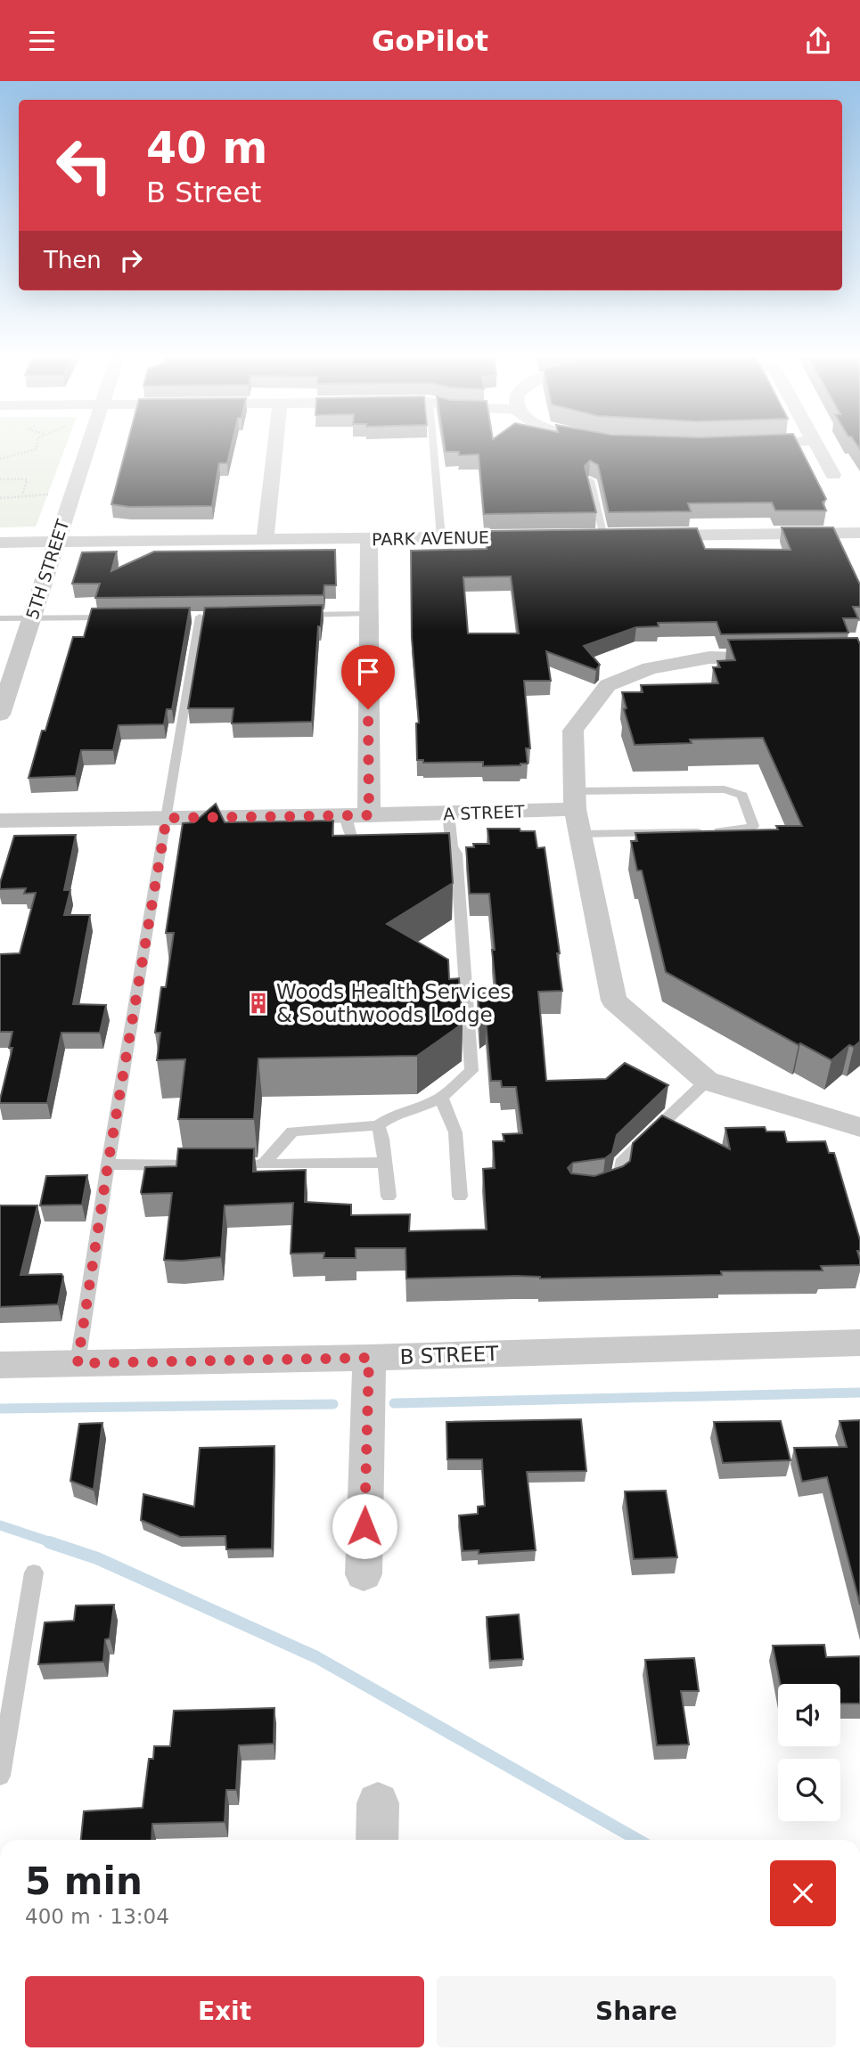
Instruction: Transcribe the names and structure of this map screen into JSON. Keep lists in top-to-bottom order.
{
  "streets": {
    "street": [
      "PARK AVENUE",
      "5TH STREET",
      "A STREET",
      "B STREET"
    ]
  },
  "crossings": [
    ["PARK AVENUE", "5TH STREET"]
  ],
  "places": {
    "building": ["Woods Health Services & Southwoods Lodge"]
  },
  "page": {
    "header": "GoPilot",
    "turn": ["40 m", "B Street"],
    "then": "Then",
    "heading": ["5 min", "400 m · 13:04"],
    "buttons": ["Exit", "Share"]
  }
}
